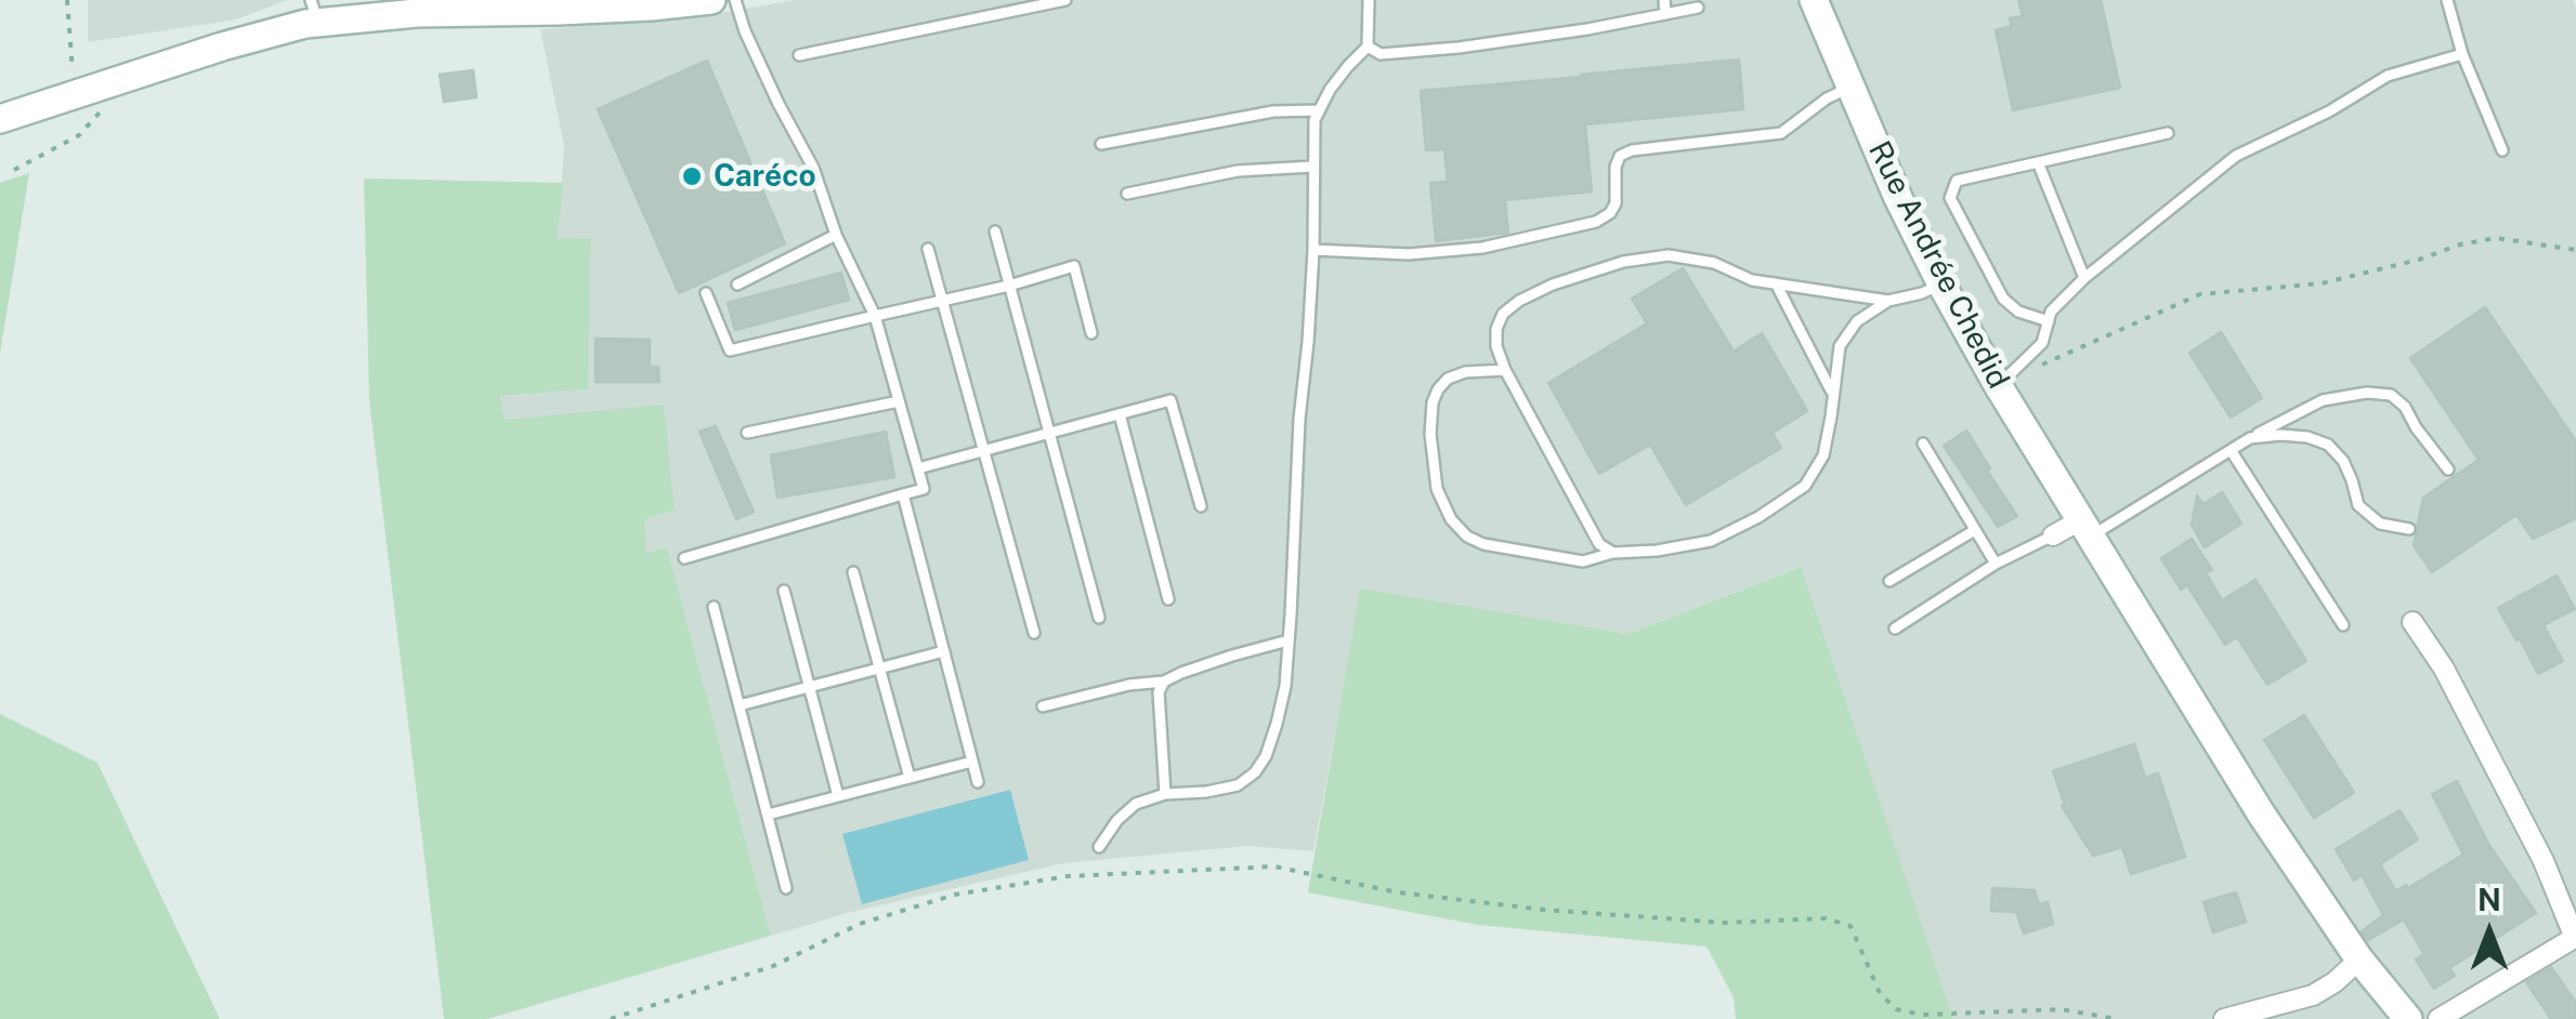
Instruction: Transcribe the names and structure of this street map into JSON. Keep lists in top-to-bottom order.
{
  "streets": {
    "street": ["Rue Andrée Chedid"]
  },
  "places": ["Caréco"],
  "north": "top"
}
